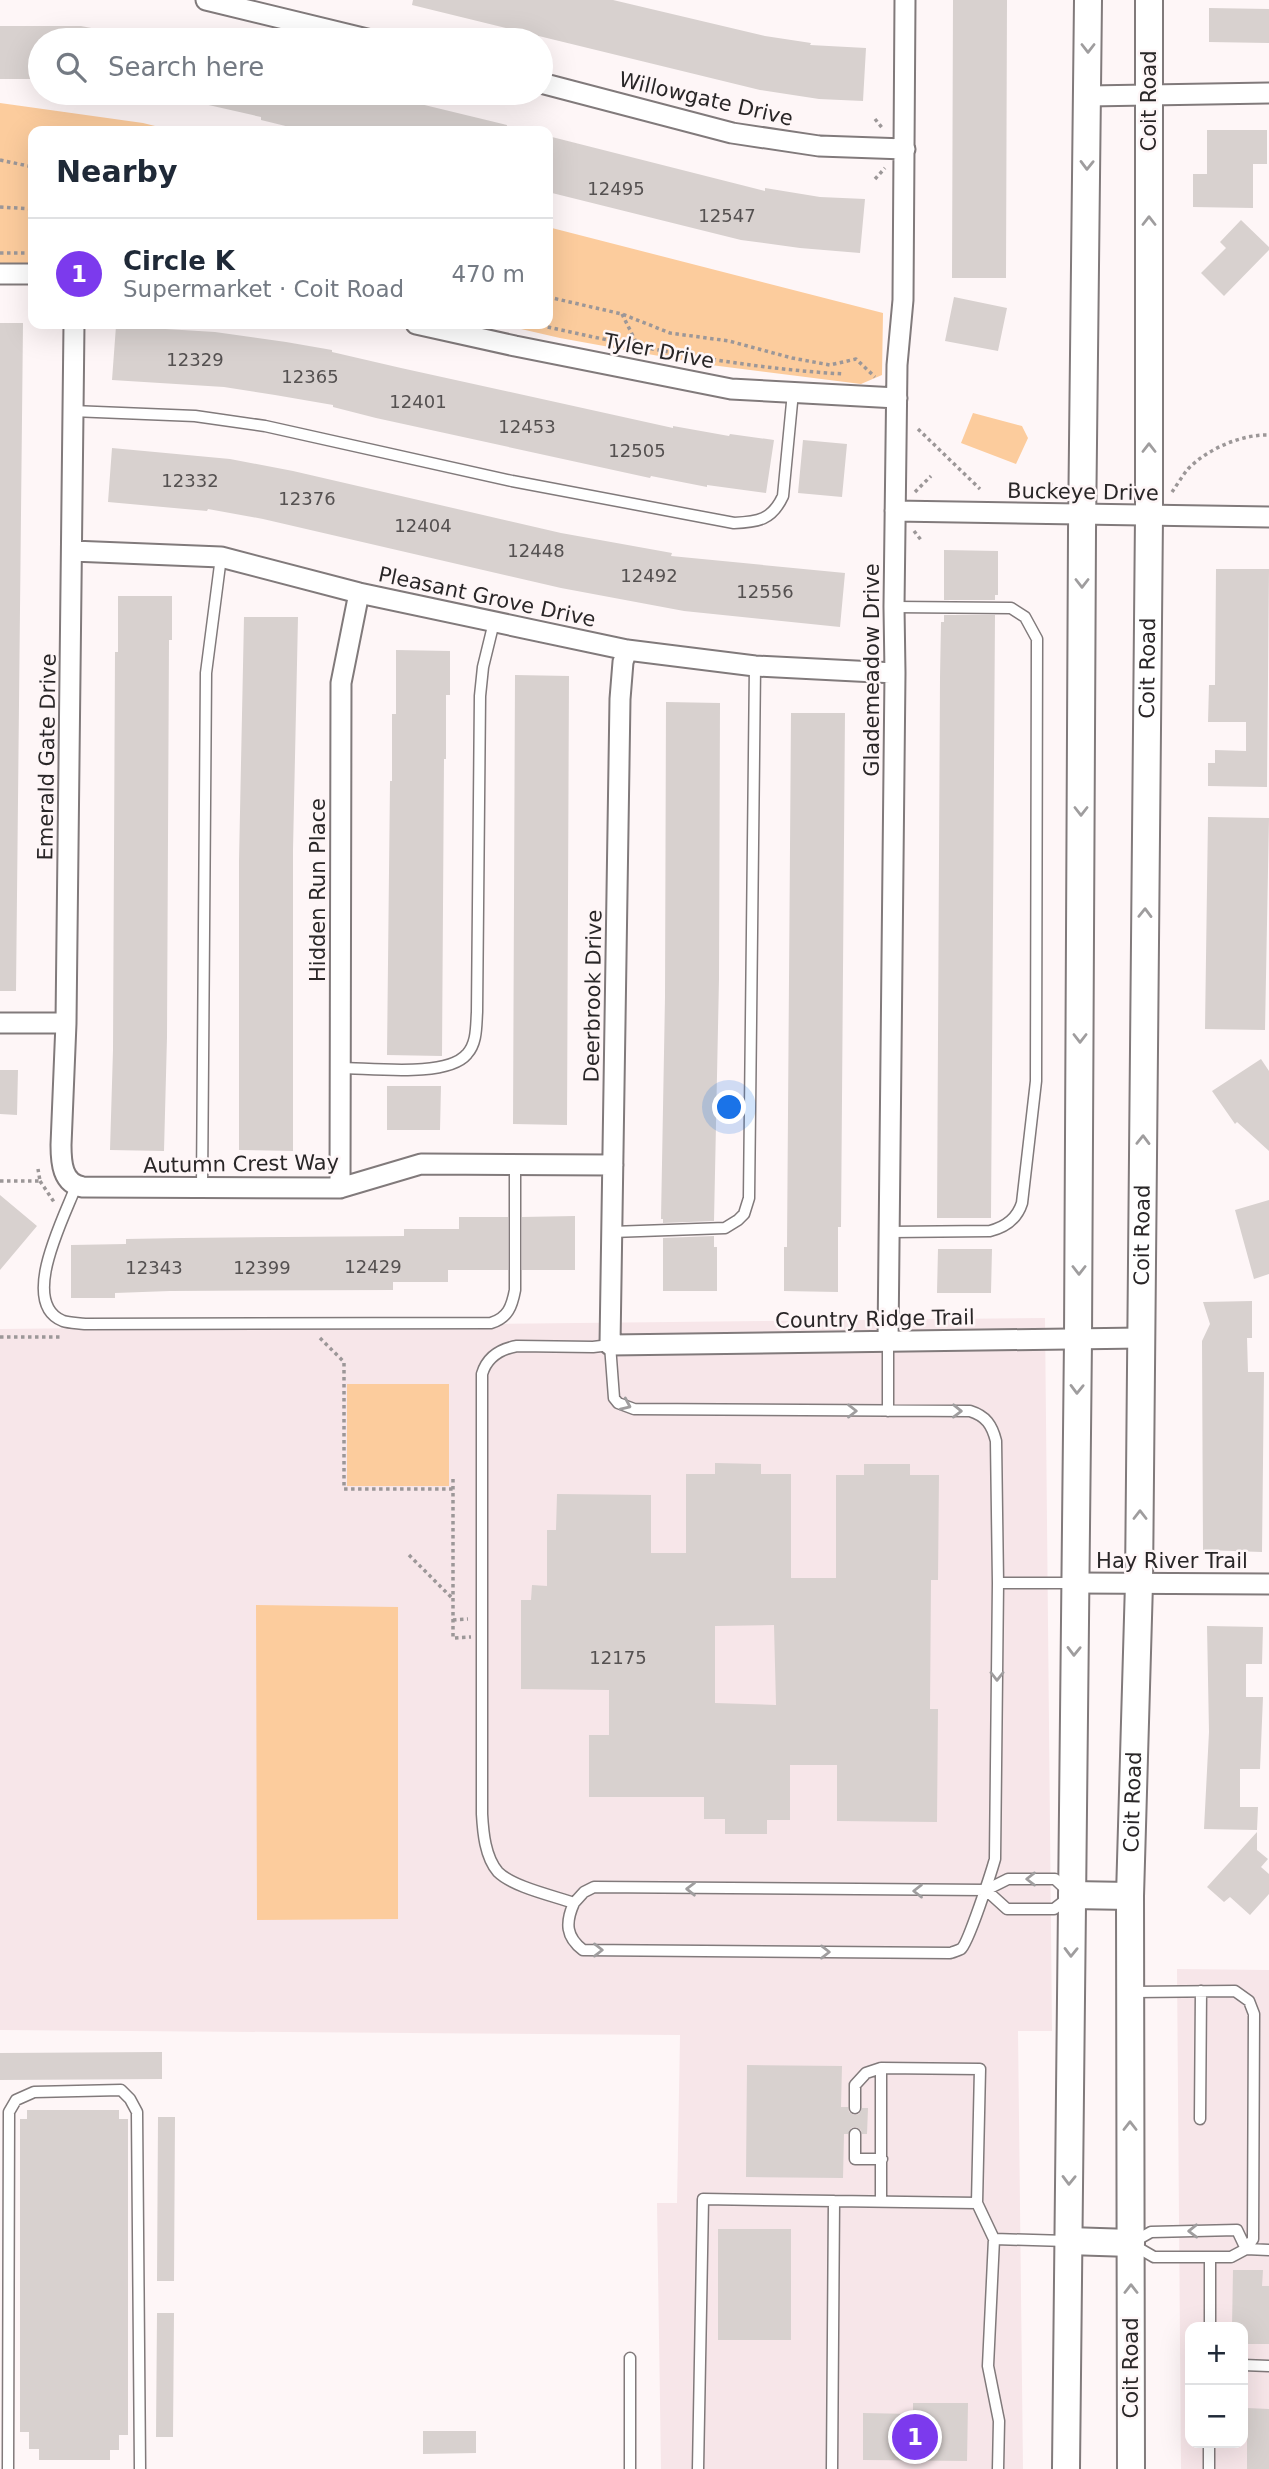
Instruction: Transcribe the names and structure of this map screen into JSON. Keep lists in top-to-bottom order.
{
  "streets": {
    "main road": ["Coit Road"],
    "street": [
      "Willowgate Drive",
      "Tyler Drive",
      "Buckeye Drive",
      "Pleasant Grove Drive",
      "Glademeadow Drive",
      "Emerald Gate Drive",
      "Hidden Run Place",
      "Deerbrook Drive",
      "Autumn Crest Way",
      "Country Ridge Trail",
      "Hay River Trail"
    ]
  },
  "crossings": [
    ["Willowgate Drive", "Glademeadow Drive"],
    ["Coit Road", "Buckeye Drive"],
    ["Coit Road", "Country Ridge Trail"],
    ["Coit Road", "Hay River Trail"],
    ["Tyler Drive", "Glademeadow Drive"],
    ["Buckeye Drive", "Glademeadow Drive"],
    ["Pleasant Grove Drive", "Glademeadow Drive"],
    ["Pleasant Grove Drive", "Emerald Gate Drive"],
    ["Pleasant Grove Drive", "Hidden Run Place"],
    ["Pleasant Grove Drive", "Deerbrook Drive"],
    ["Glademeadow Drive", "Country Ridge Trail"],
    ["Emerald Gate Drive", "Autumn Crest Way"],
    ["Hidden Run Place", "Autumn Crest Way"],
    ["Deerbrook Drive", "Autumn Crest Way"],
    ["Deerbrook Drive", "Country Ridge Trail"]
  ],
  "house_numbers": [
    "12495",
    "12547",
    "12329",
    "12365",
    "12401",
    "12453",
    "12505",
    "12332",
    "12376",
    "12404",
    "12448",
    "12492",
    "12556",
    "12429",
    "12343",
    "12399",
    "12175"
  ],
  "page": {
    "search": "Search here",
    "heading": "Nearby",
    "list": [
      {
        "mark": "1",
        "name": "Circle K",
        "note": "Supermarket · Coit Road",
        "value": "470 m"
      }
    ],
    "map_buttons": ["+", "−"],
    "pins": "1"
  }
}
